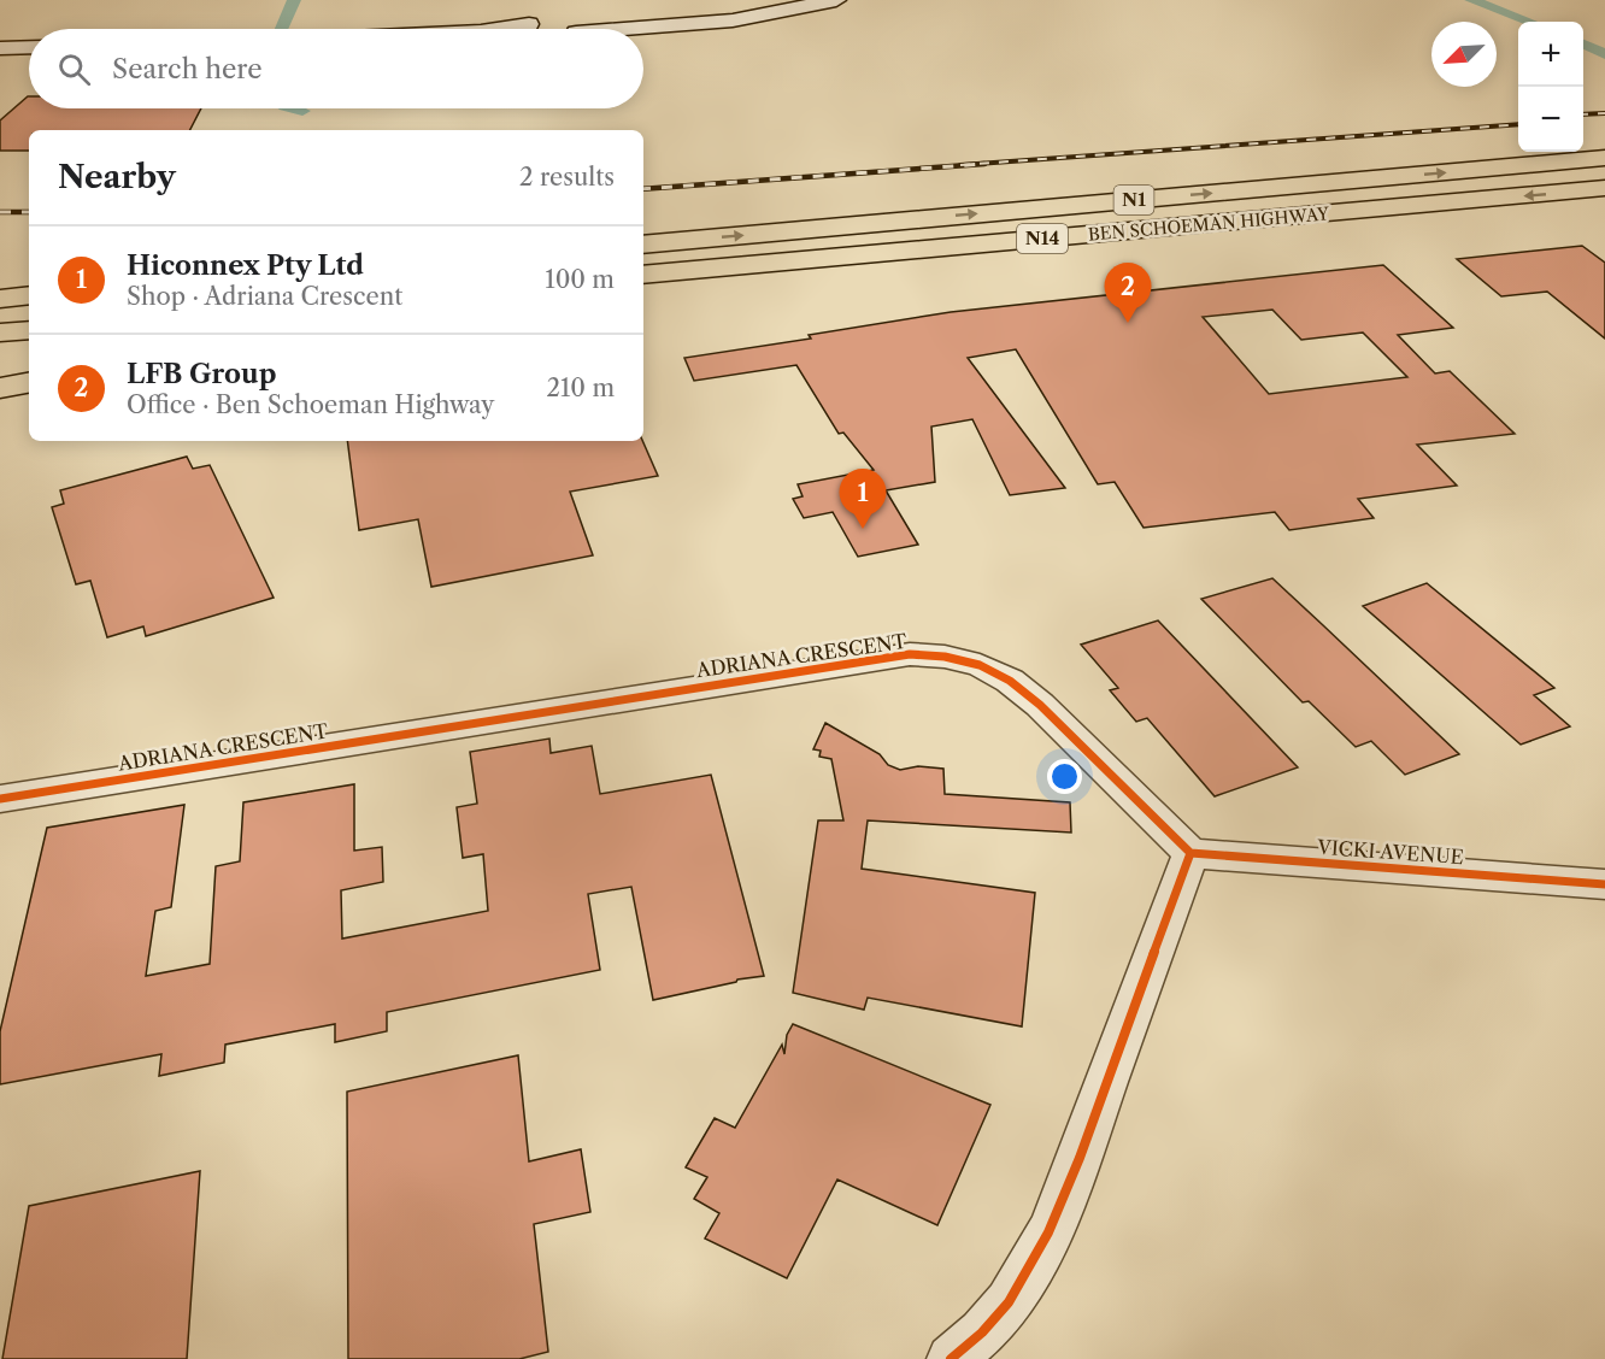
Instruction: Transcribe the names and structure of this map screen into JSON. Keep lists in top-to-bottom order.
{
  "streets": {
    "highway": ["N1", "BEN SCHOEMAN HIGHWAY", "N14"],
    "street": ["ADRIANA CRESCENT", "VICKI AVENUE"]
  },
  "crossings": [
    ["ADRIANA CRESCENT", "VICKI AVENUE"]
  ],
  "north": "bottom left",
  "page": {
    "map_buttons": ["+", "−"],
    "search": "Search here",
    "heading": ["Nearby", "2 results"],
    "list": [
      {
        "mark": "1",
        "name": "Hiconnex Pty Ltd",
        "note": "Shop · Adriana Crescent",
        "value": "100 m"
      },
      {
        "mark": "2",
        "name": "LFB Group",
        "note": "Office · Ben Schoeman Highway",
        "value": "210 m"
      }
    ],
    "pins": ["2", "1"]
  }
}
